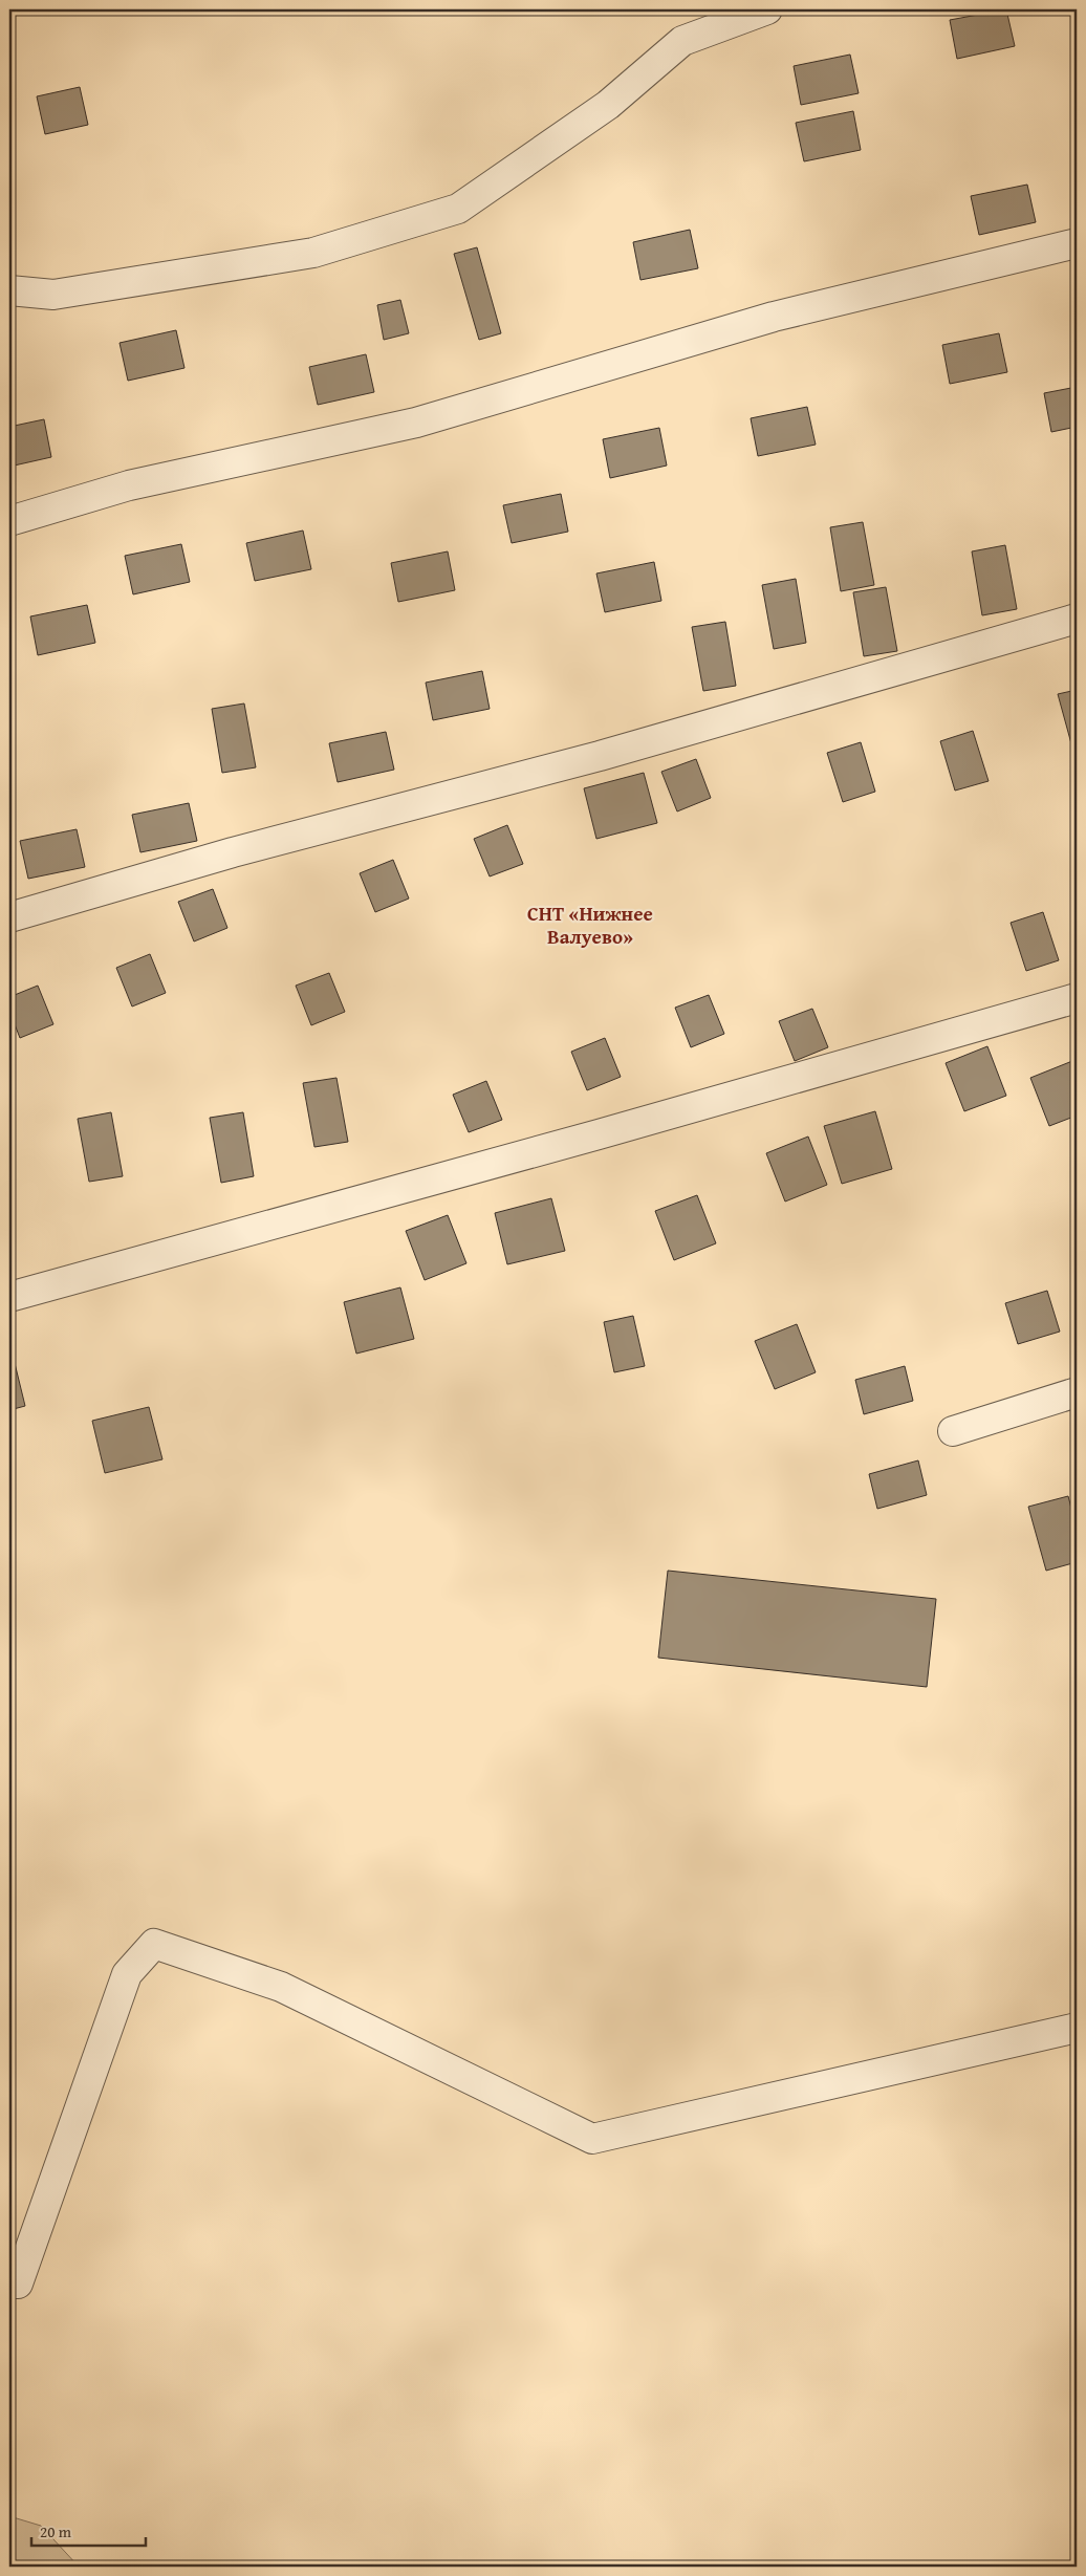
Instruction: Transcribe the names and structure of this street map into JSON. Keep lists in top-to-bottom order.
{
  "districts": ["СНТ «Нижнее Валуево»"],
  "scale_bar": "20 m"
}
